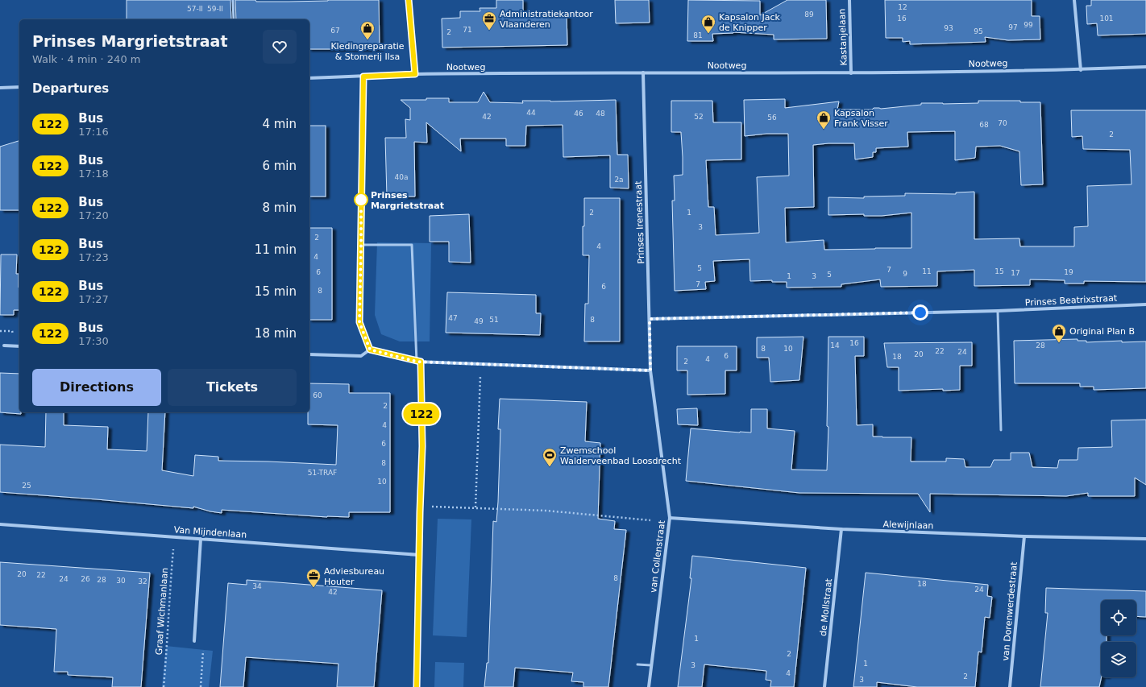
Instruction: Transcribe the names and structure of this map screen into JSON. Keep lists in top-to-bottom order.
{
  "streets": {
    "street": [
      "Kastanjelaan",
      "Nootweg",
      "Prinses Irenestraat",
      "Prinses Beatrixstraat",
      "Alewijnlaan",
      "Van Mijndenlaan",
      "van Collenstraat",
      "de Mollstraat",
      "van Dorenwerdestraat"
    ],
    "path": ["Graaf Wichmanlaan"]
  },
  "crossings": [
    ["Kastanjelaan", "Nootweg"],
    ["Nootweg", "Prinses Irenestraat"],
    ["Prinses Irenestraat", "Prinses Beatrixstraat"],
    ["Prinses Irenestraat", "van Collenstraat"],
    ["Alewijnlaan", "van Collenstraat"],
    ["Alewijnlaan", "de Mollstraat"],
    ["Alewijnlaan", "van Dorenwerdestraat"],
    ["Van Mijndenlaan", "Graaf Wichmanlaan"]
  ],
  "places": {
    "office": ["Administratiekantoor Vlaanderen", "Adviesbureau Houter"],
    "shop": [
      "Kapsalon Jack de Knipper",
      "Kledingreparatie & Stomerij Ilsa",
      "Kapsalon Frank Visser",
      "Original Plan B"
    ],
    "other": ["Prinses Margrietstraat"],
    "sports": ["Zwemschool Walderveenbad Loosdrecht"]
  },
  "lines": ["bus line 122"],
  "house_numbers": [
    "12",
    "57-II",
    "59-II",
    "89",
    "16",
    "101",
    "99",
    "97",
    "93",
    "71",
    "67",
    "95",
    "2",
    "81",
    "44",
    "46",
    "48",
    "42",
    "52",
    "56",
    "70",
    "68",
    "2",
    "40a",
    "2a",
    "2",
    "1",
    "3",
    "2",
    "4",
    "4",
    "5",
    "7",
    "11",
    "15",
    "6",
    "19",
    "17",
    "9",
    "5",
    "1",
    "3",
    "7",
    "6",
    "8",
    "47",
    "51",
    "8",
    "49",
    "16",
    "14",
    "28",
    "8",
    "10",
    "22",
    "24",
    "20",
    "6",
    "18",
    "4",
    "2",
    "60",
    "2",
    "4",
    "6",
    "8",
    "51-TRAF",
    "10",
    "25",
    "20",
    "22",
    "8",
    "24",
    "26",
    "28",
    "30",
    "32",
    "18",
    "34",
    "24",
    "42",
    "1",
    "2",
    "1",
    "3",
    "4",
    "2",
    "3"
  ],
  "page": {
    "on_map": "122",
    "heading": [
      ["Prinses Margrietstraat", "Walk · 4 min · 240 m"],
      "Departures"
    ],
    "list": [
      {
        "mark": "122",
        "name": "Bus",
        "note": "17:16",
        "value": "4 min"
      },
      {
        "mark": "122",
        "name": "Bus",
        "note": "17:18",
        "value": "6 min"
      },
      {
        "mark": "122",
        "name": "Bus",
        "note": "17:20",
        "value": "8 min"
      },
      {
        "mark": "122",
        "name": "Bus",
        "note": "17:23",
        "value": "11 min"
      },
      {
        "mark": "122",
        "name": "Bus",
        "note": "17:27",
        "value": "15 min"
      },
      {
        "mark": "122",
        "name": "Bus",
        "note": "17:30",
        "value": "18 min"
      }
    ],
    "buttons": ["Directions", "Tickets"]
  }
}
